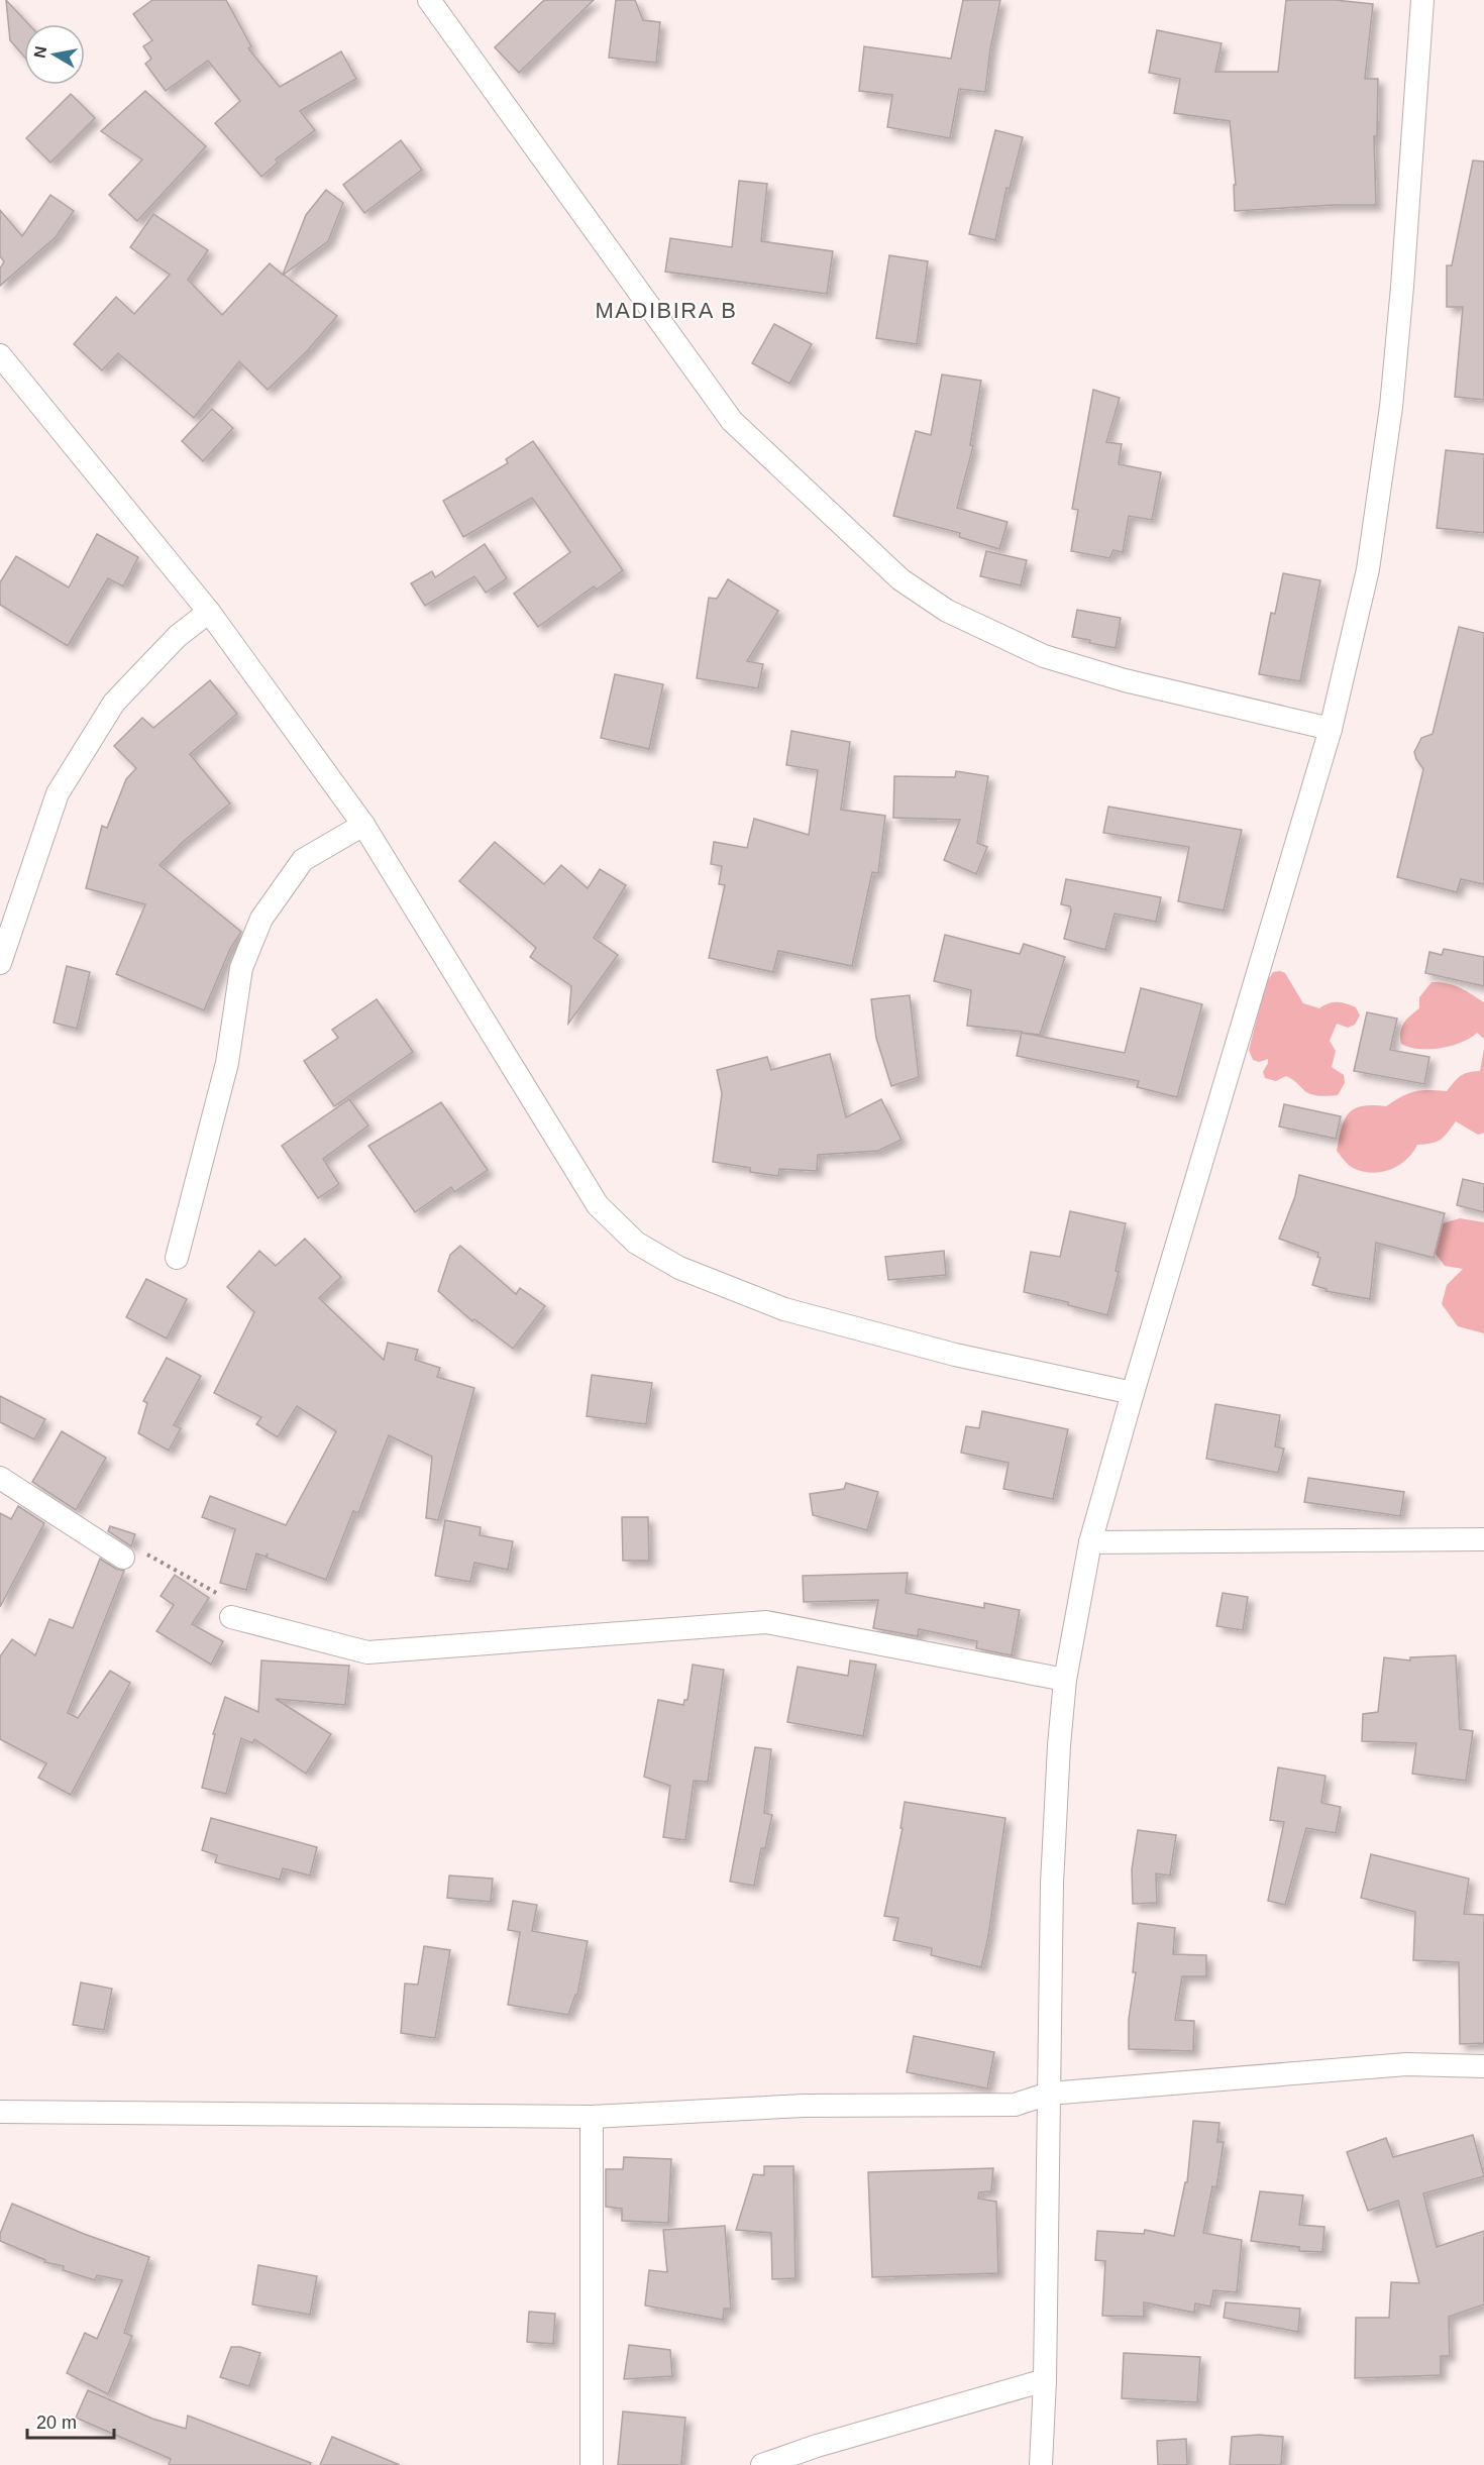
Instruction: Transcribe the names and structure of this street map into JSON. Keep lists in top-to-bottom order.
{
  "districts": ["MADIBIRA B"],
  "scale_bar": "20 m",
  "north": "left"
}
